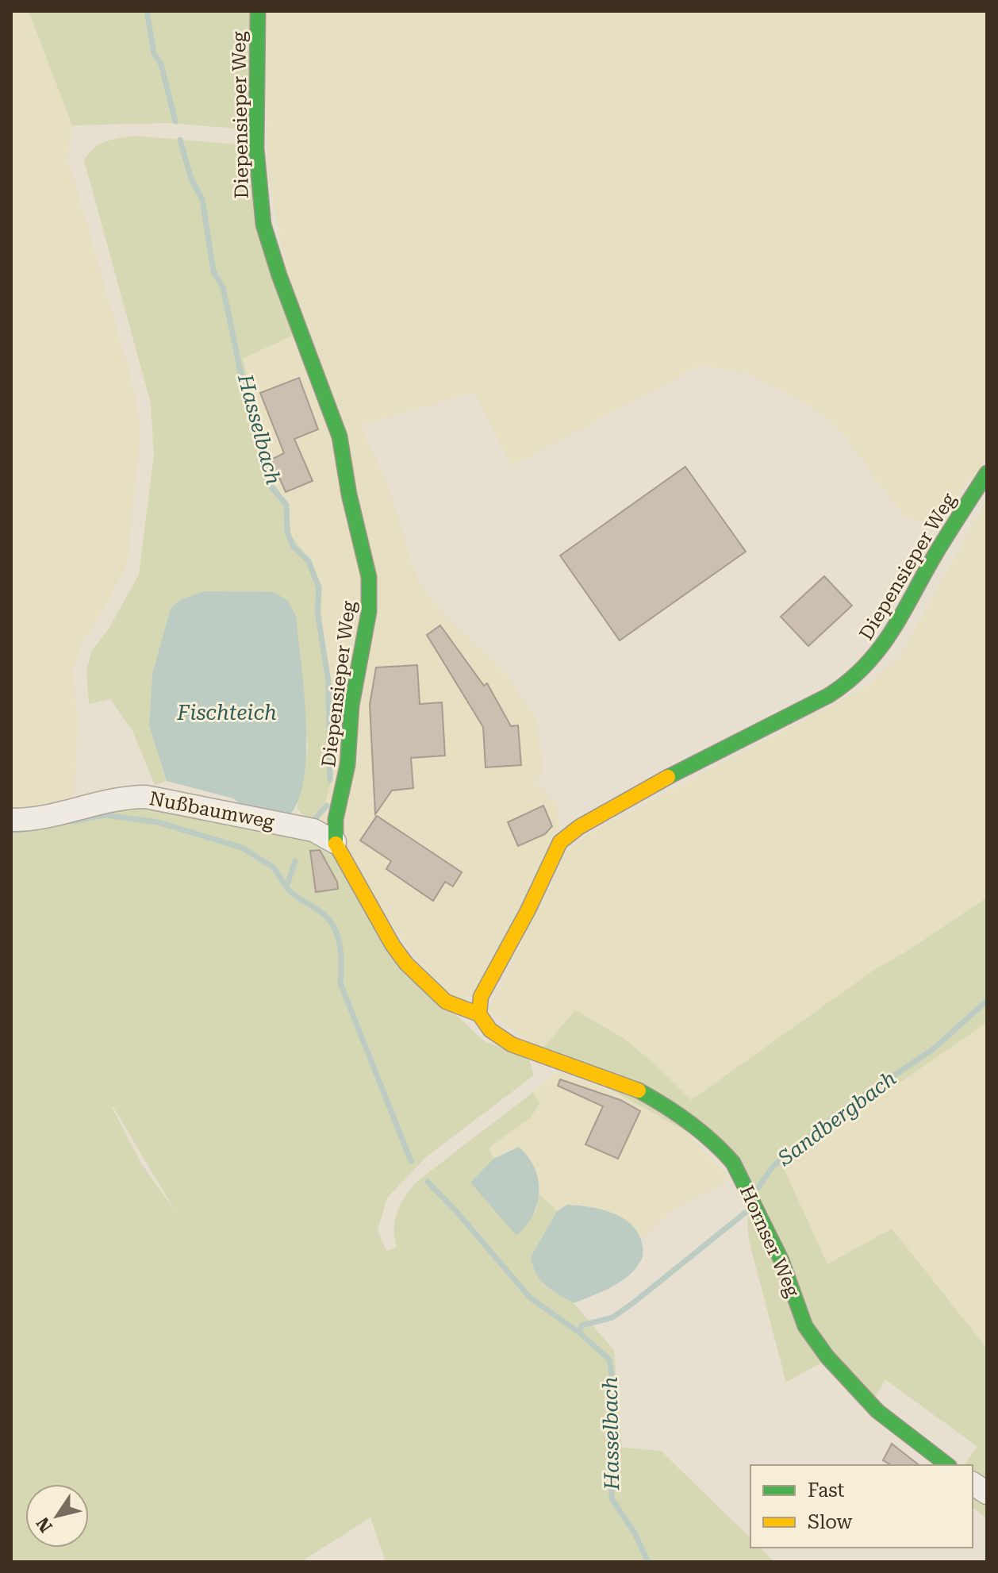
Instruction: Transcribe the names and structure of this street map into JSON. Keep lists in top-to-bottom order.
{
  "streets": {
    "street": ["Diepensieper Weg", "Nußbaumweg", "Hornser Weg"]
  },
  "crossings": [
    ["Diepensieper Weg", "Nußbaumweg"],
    ["Diepensieper Weg", "Hornser Weg"]
  ],
  "water": ["Hasselbach", "Fischteich", "Sandbergbach"],
  "legend": ["Fast", "Slow"],
  "north": "bottom left"
}
